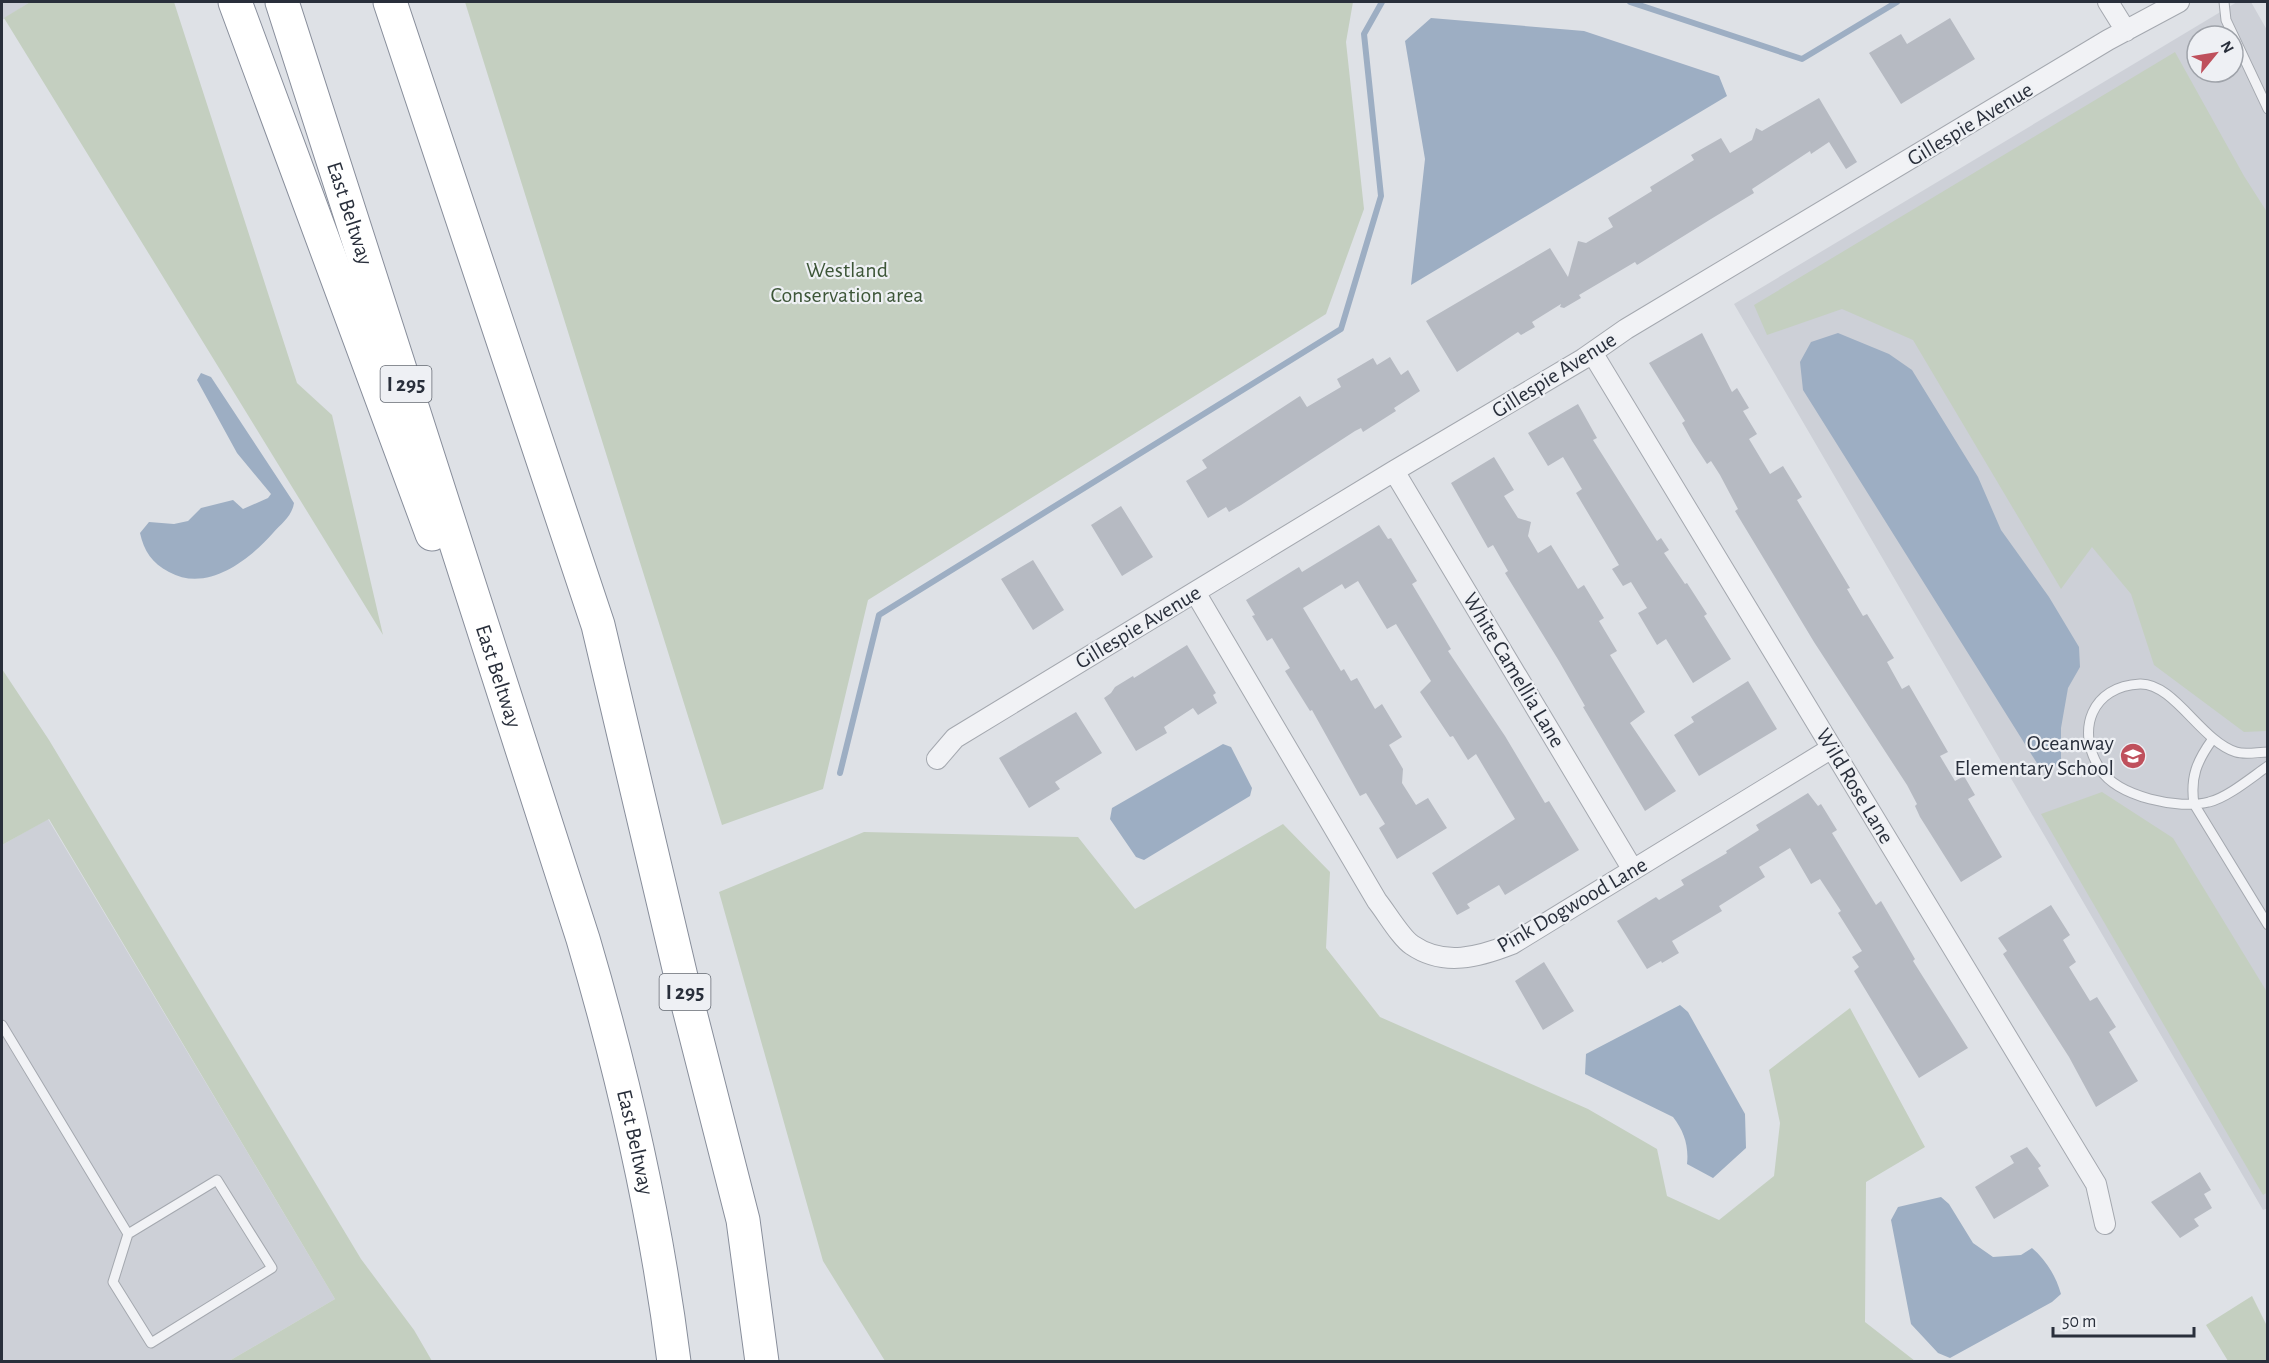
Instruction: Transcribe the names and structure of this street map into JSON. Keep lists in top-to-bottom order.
{
  "streets": {
    "highway": ["East Beltway", "I 295"],
    "street": [
      "Gillespie Avenue",
      "White Camellia Lane",
      "Wild Rose Lane",
      "Pink Dogwood Lane"
    ]
  },
  "crossings": [
    ["Gillespie Avenue", "White Camellia Lane"],
    ["Gillespie Avenue", "Wild Rose Lane"],
    ["Gillespie Avenue", "Pink Dogwood Lane"],
    ["White Camellia Lane", "Pink Dogwood Lane"],
    ["Wild Rose Lane", "Pink Dogwood Lane"]
  ],
  "parks": ["Westland Conservation area"],
  "places": {
    "school or university": ["Oceanway Elementary School"]
  },
  "scale_bar": "50 m",
  "north": "top right"
}
